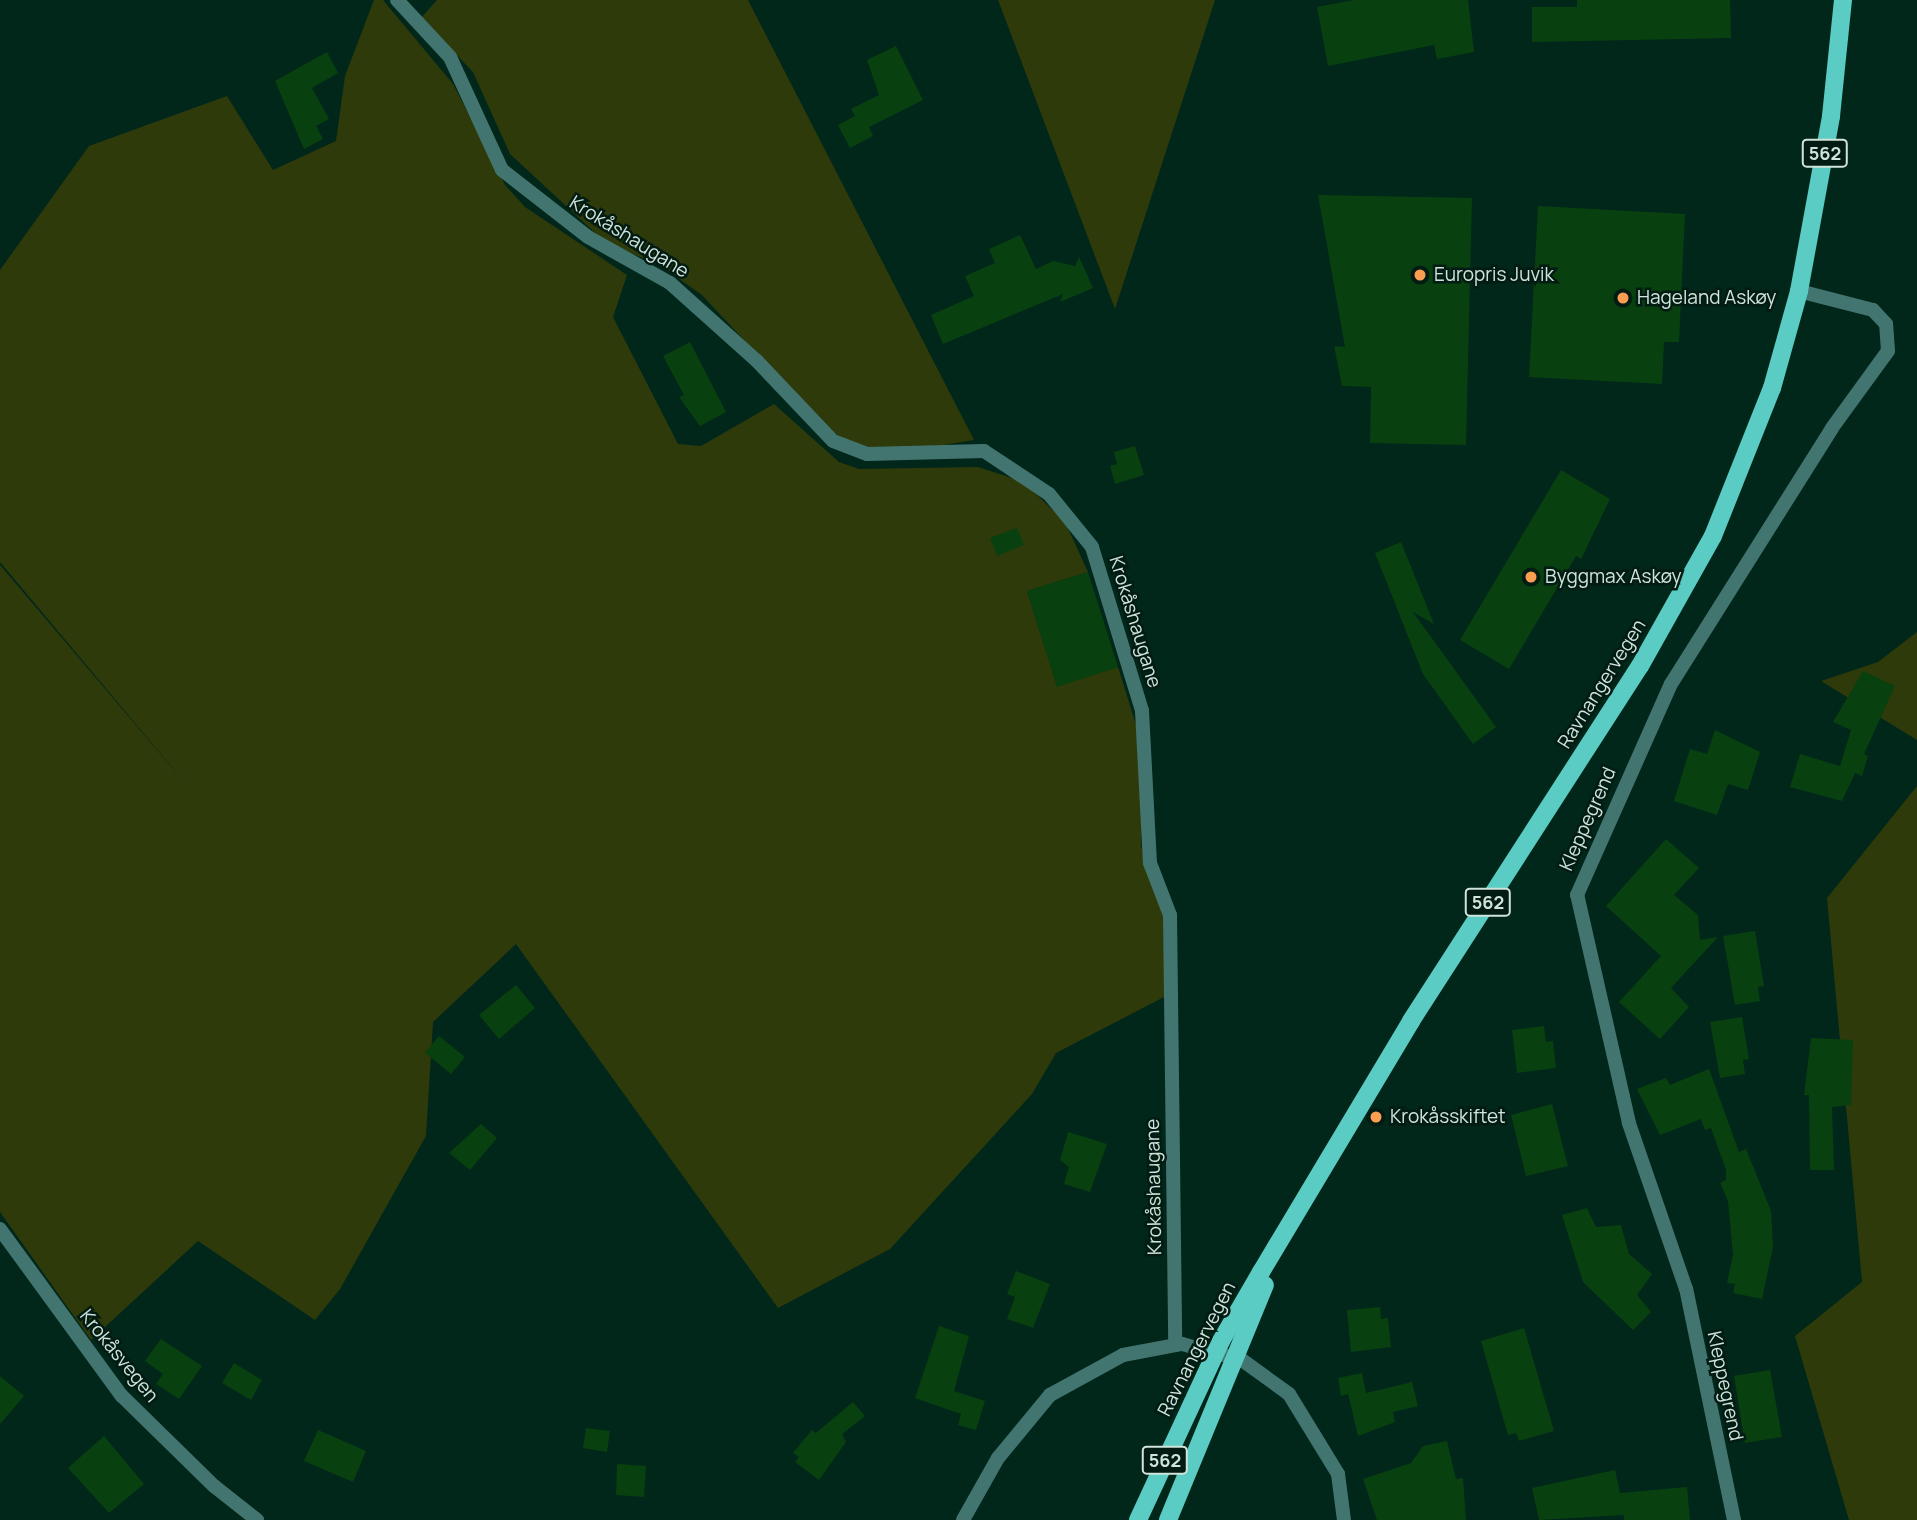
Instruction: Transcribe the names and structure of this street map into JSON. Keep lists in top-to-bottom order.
{
  "streets": {
    "main road": ["562", "Ravnangervegen"],
    "street": ["Krokåshaugane", "Kleppegrend", "Krokåsvegen"]
  },
  "crossings": [
    ["Ravnangervegen", "Kleppegrend"]
  ],
  "places": [
    "Europris Juvik",
    "Hageland Askøy",
    "Byggmax Askøy",
    "Krokåsskiftet"
  ]
}
